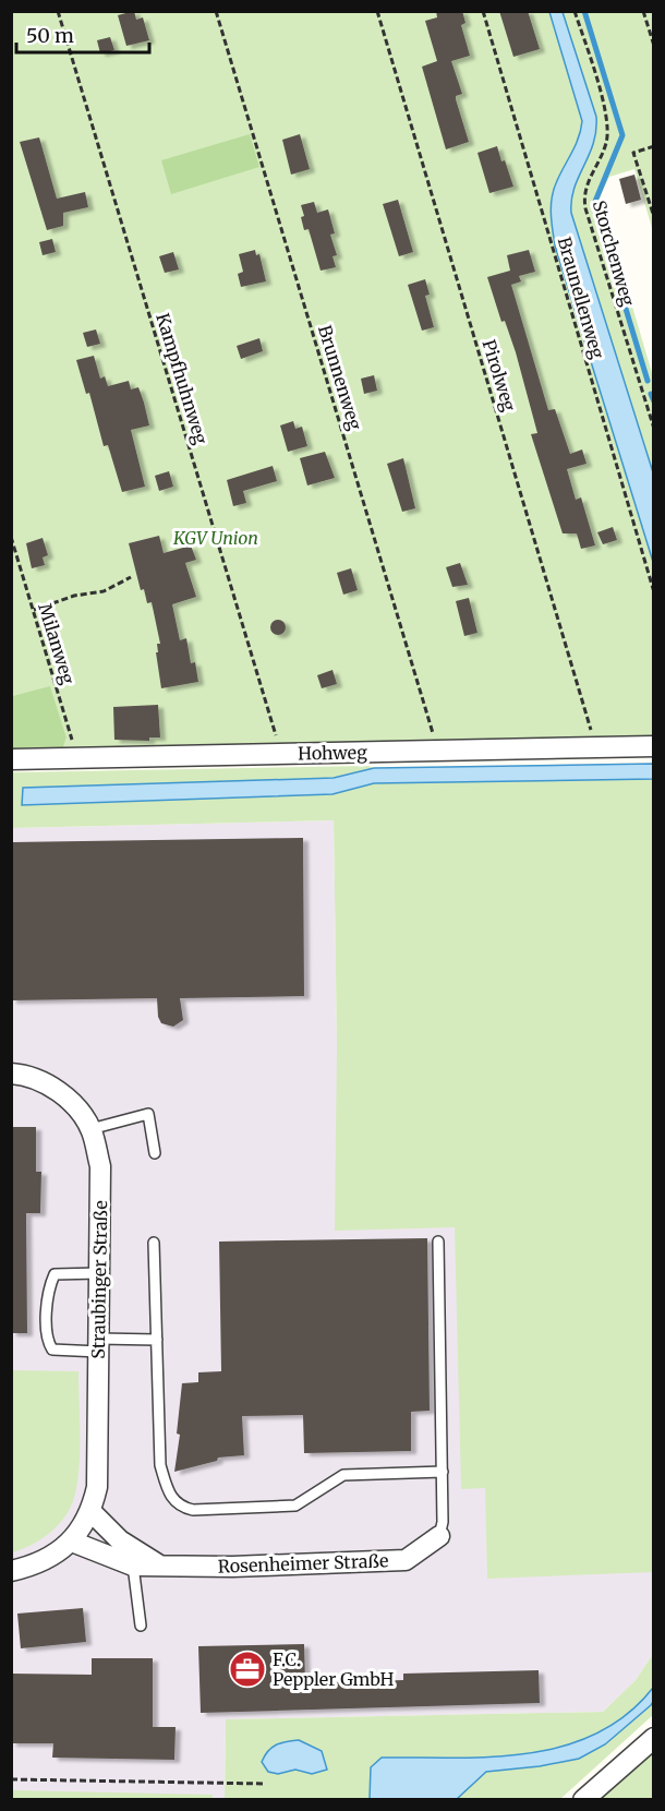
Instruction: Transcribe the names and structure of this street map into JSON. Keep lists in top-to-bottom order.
{
  "streets": {
    "street": ["Hohweg", "Straubinger Straße", "Rosenheimer Straße"],
    "path": [
      "Storchenweg",
      "Braunellenweg",
      "Pirolweg",
      "Brunnenweg",
      "Kampfhuhnweg",
      "Milanweg"
    ]
  },
  "crossings": [
    ["Pirolweg", "Hohweg"],
    ["Brunnenweg", "Hohweg"],
    ["Kampfhuhnweg", "Hohweg"],
    ["Milanweg", "Hohweg"],
    ["Straubinger Straße", "Rosenheimer Straße"]
  ],
  "parks": ["KGV Union"],
  "places": {
    "office": ["F.C. Peppler GmbH"]
  },
  "scale_bar": "50 m"
}
